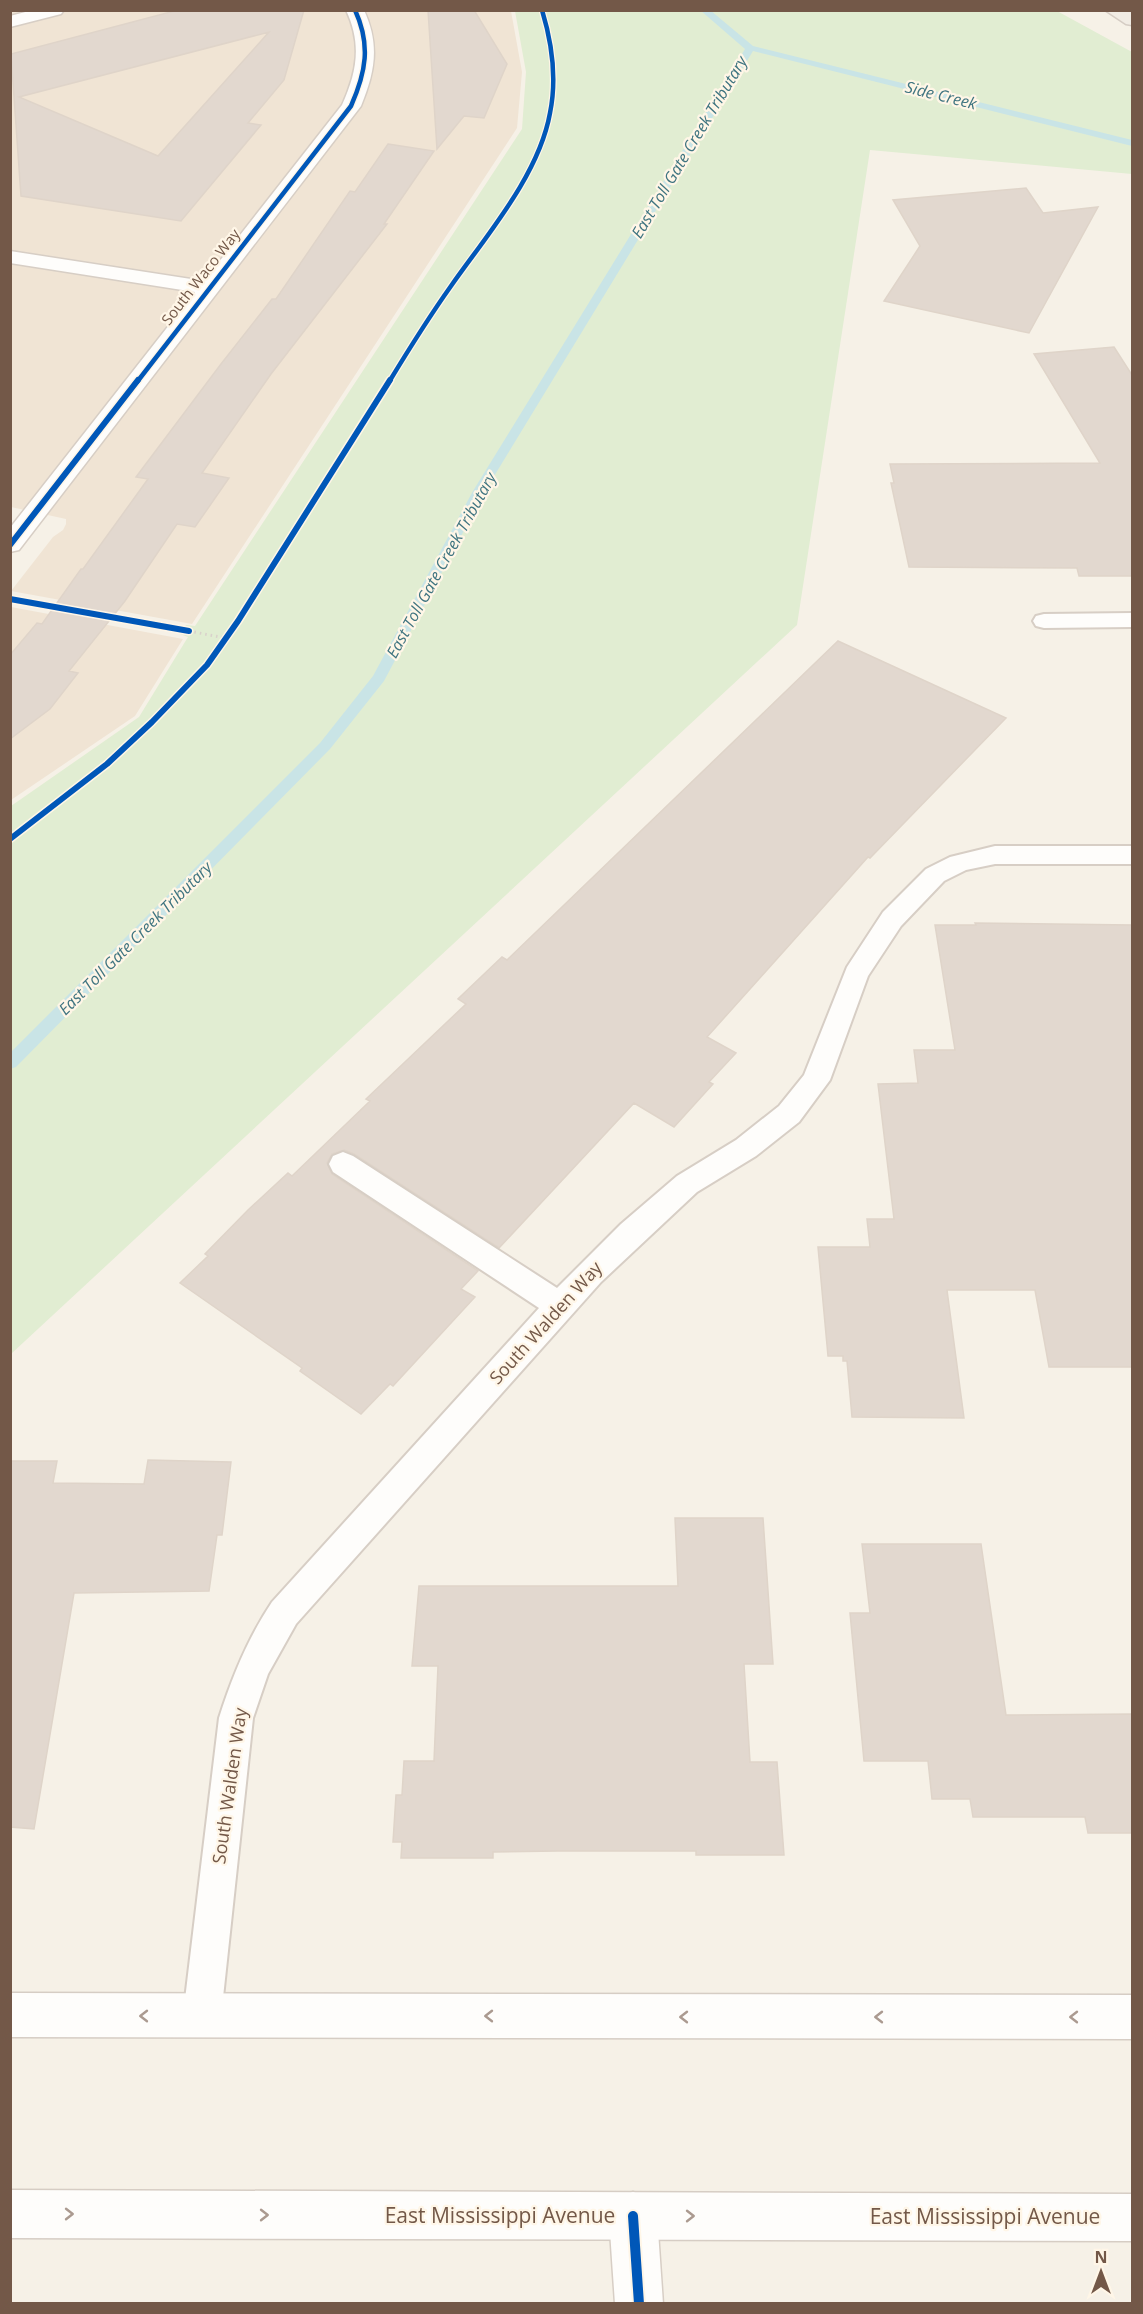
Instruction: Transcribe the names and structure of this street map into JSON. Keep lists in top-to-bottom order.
{
  "streets": {
    "street": ["South Waco Way", "East Mississippi Avenue"],
    "lane": ["South Walden Way"]
  },
  "water": ["Side Creek", "East Toll Gate Creek Tributary"],
  "north": "top"
}
